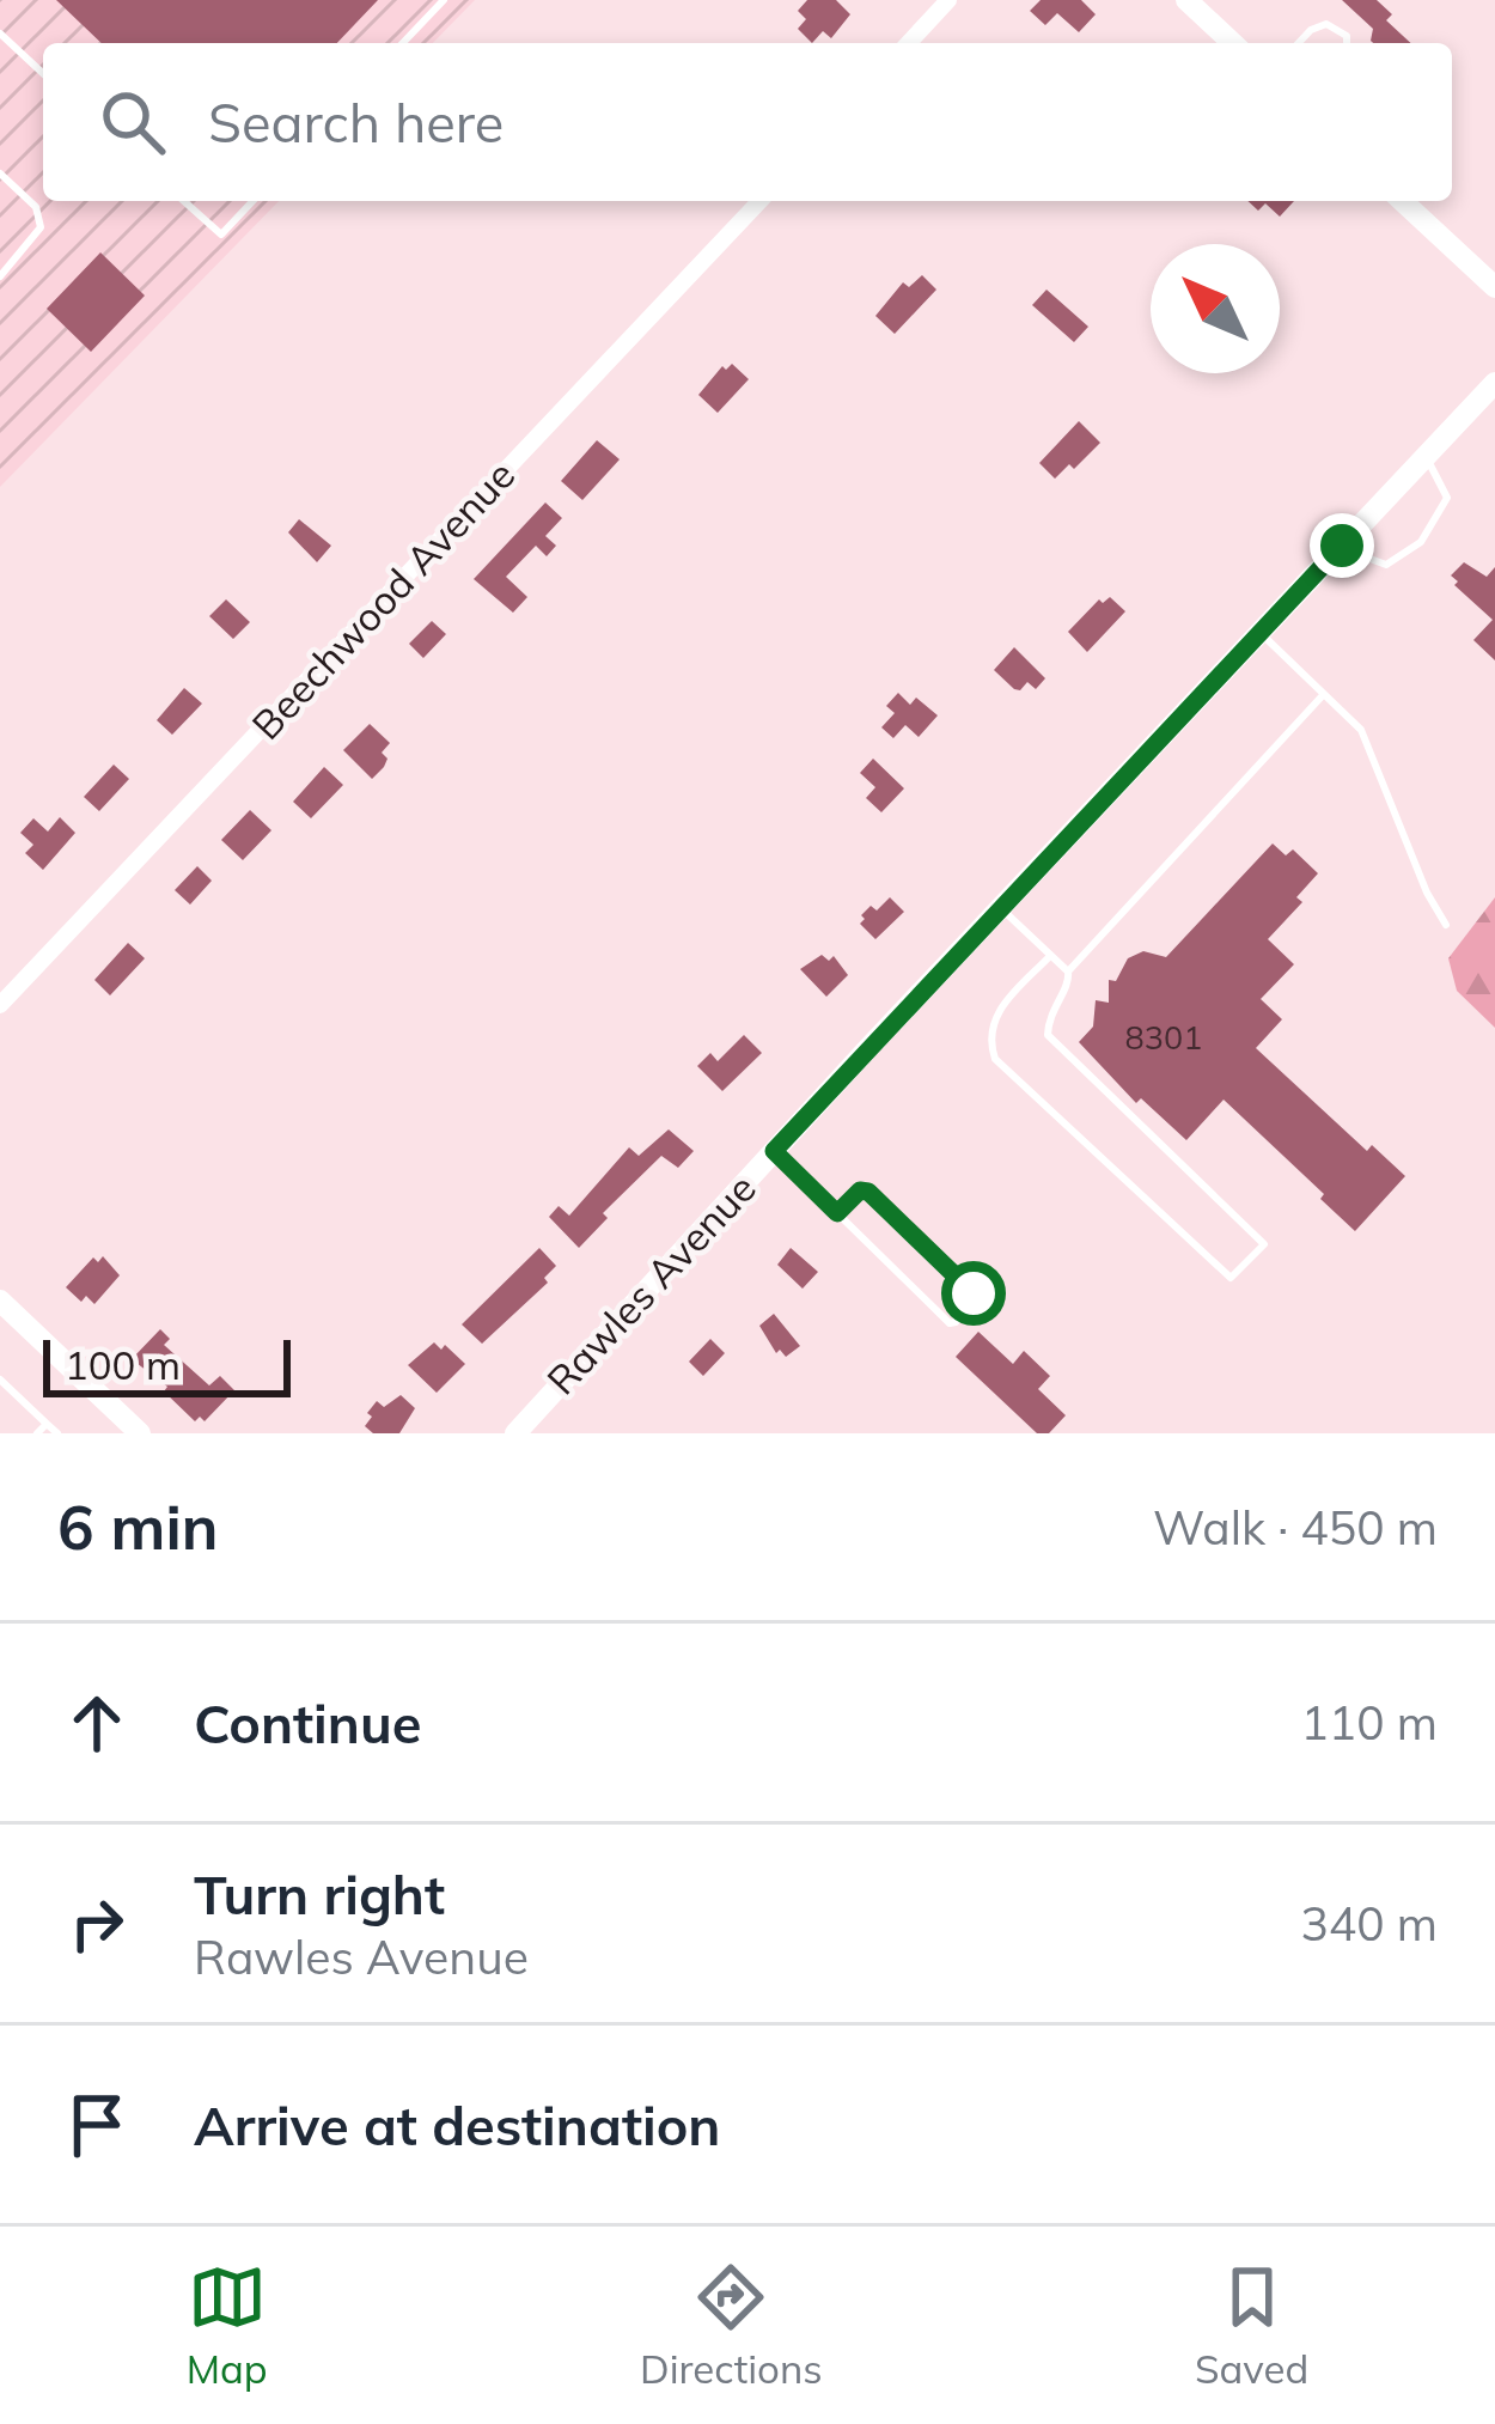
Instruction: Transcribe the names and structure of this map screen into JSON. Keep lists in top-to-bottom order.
{
  "streets": {
    "street": ["Beechwood Avenue", "Rawles Avenue"]
  },
  "house_numbers": ["8301"],
  "scale_bar": "100 m",
  "north": "top left",
  "page": {
    "search": "Search here",
    "scale": "100 m",
    "heading": ["6 min", "Walk · 450 m"],
    "list": [
      ["Continue", "110 m"],
      ["Turn right", "Rawles Avenue", "340 m"],
      "Arrive at destination"
    ],
    "nav": ["Map", "Directions", "Saved"]
  }
}
